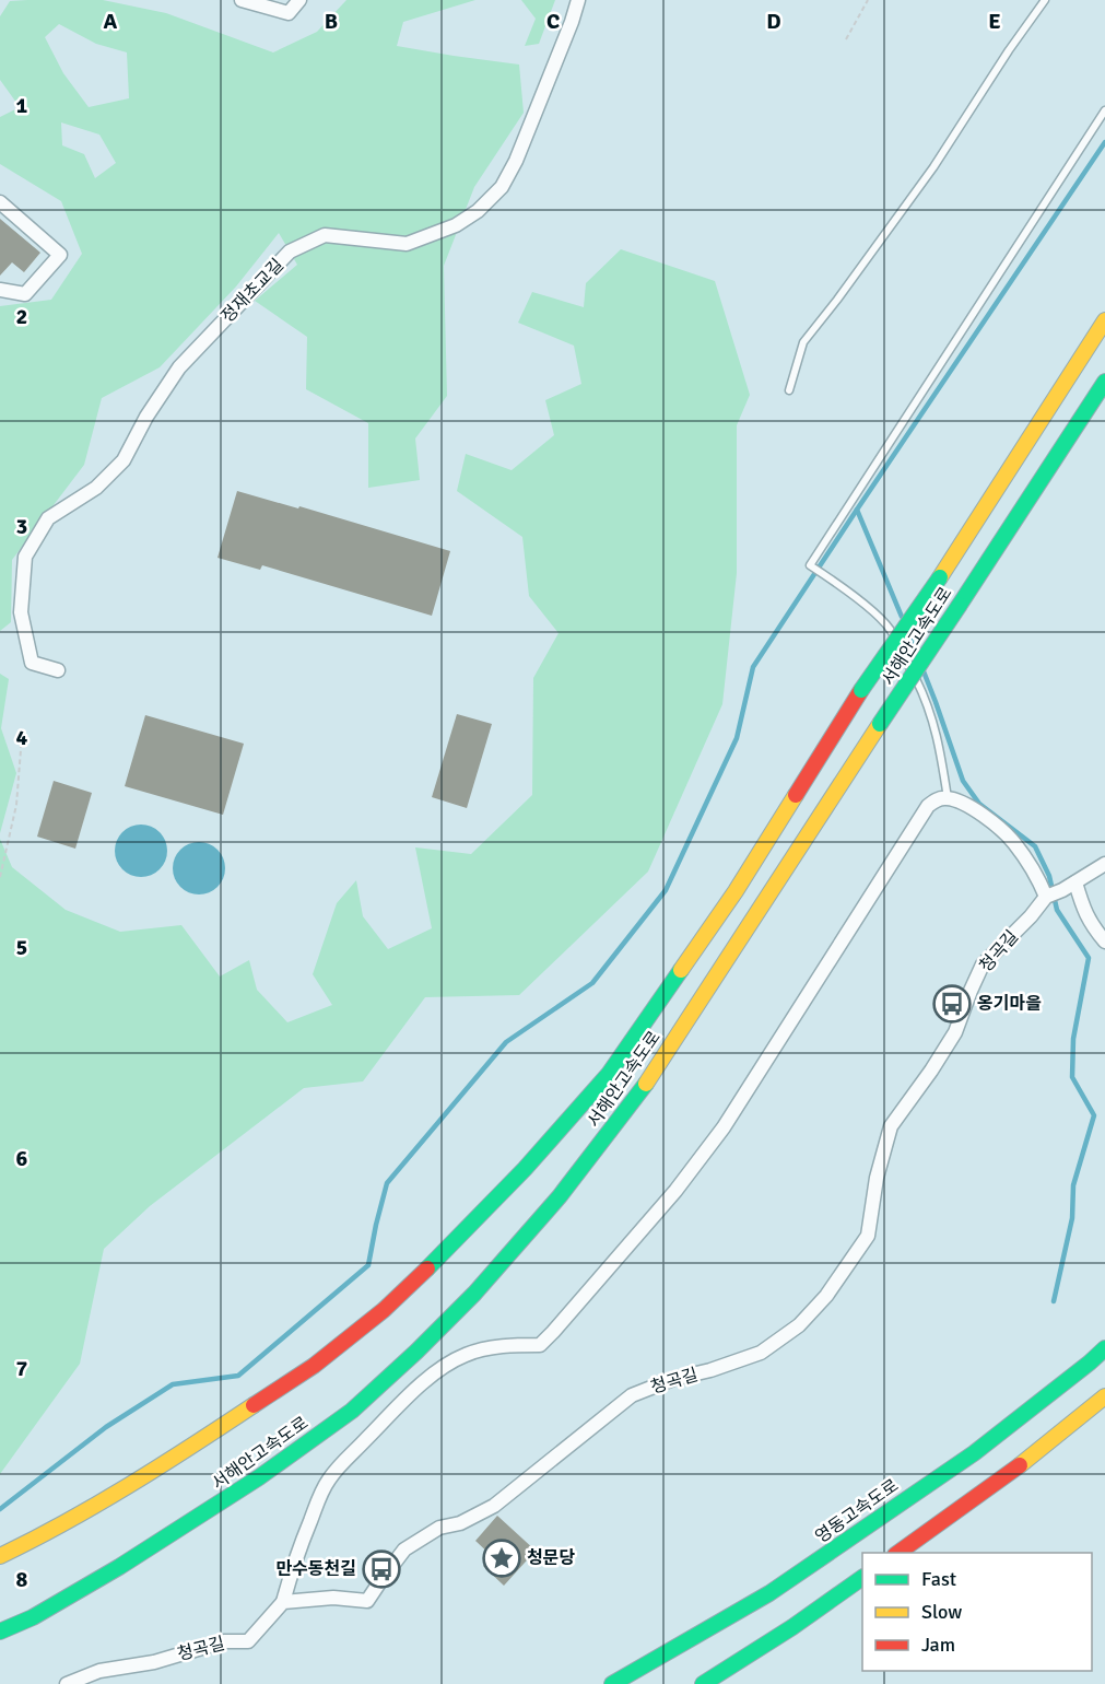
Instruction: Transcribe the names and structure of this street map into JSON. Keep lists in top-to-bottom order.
{
  "streets": {
    "highway": ["서해안고속도로", "영동고속도로"],
    "street": ["정재초교길", "청곡길"]
  },
  "places": {
    "bus stop": ["옹기마을", "만수동천길"],
    "place": ["청문당"]
  },
  "legend": ["Fast", "Slow", "Jam"],
  "grid": {
    "columns": [
      "A",
      "B",
      "C",
      "D",
      "E"
    ],
    "rows": [
      "1",
      "2",
      "3",
      "4",
      "5",
      "6",
      "7",
      "8"
    ]
  }
}
